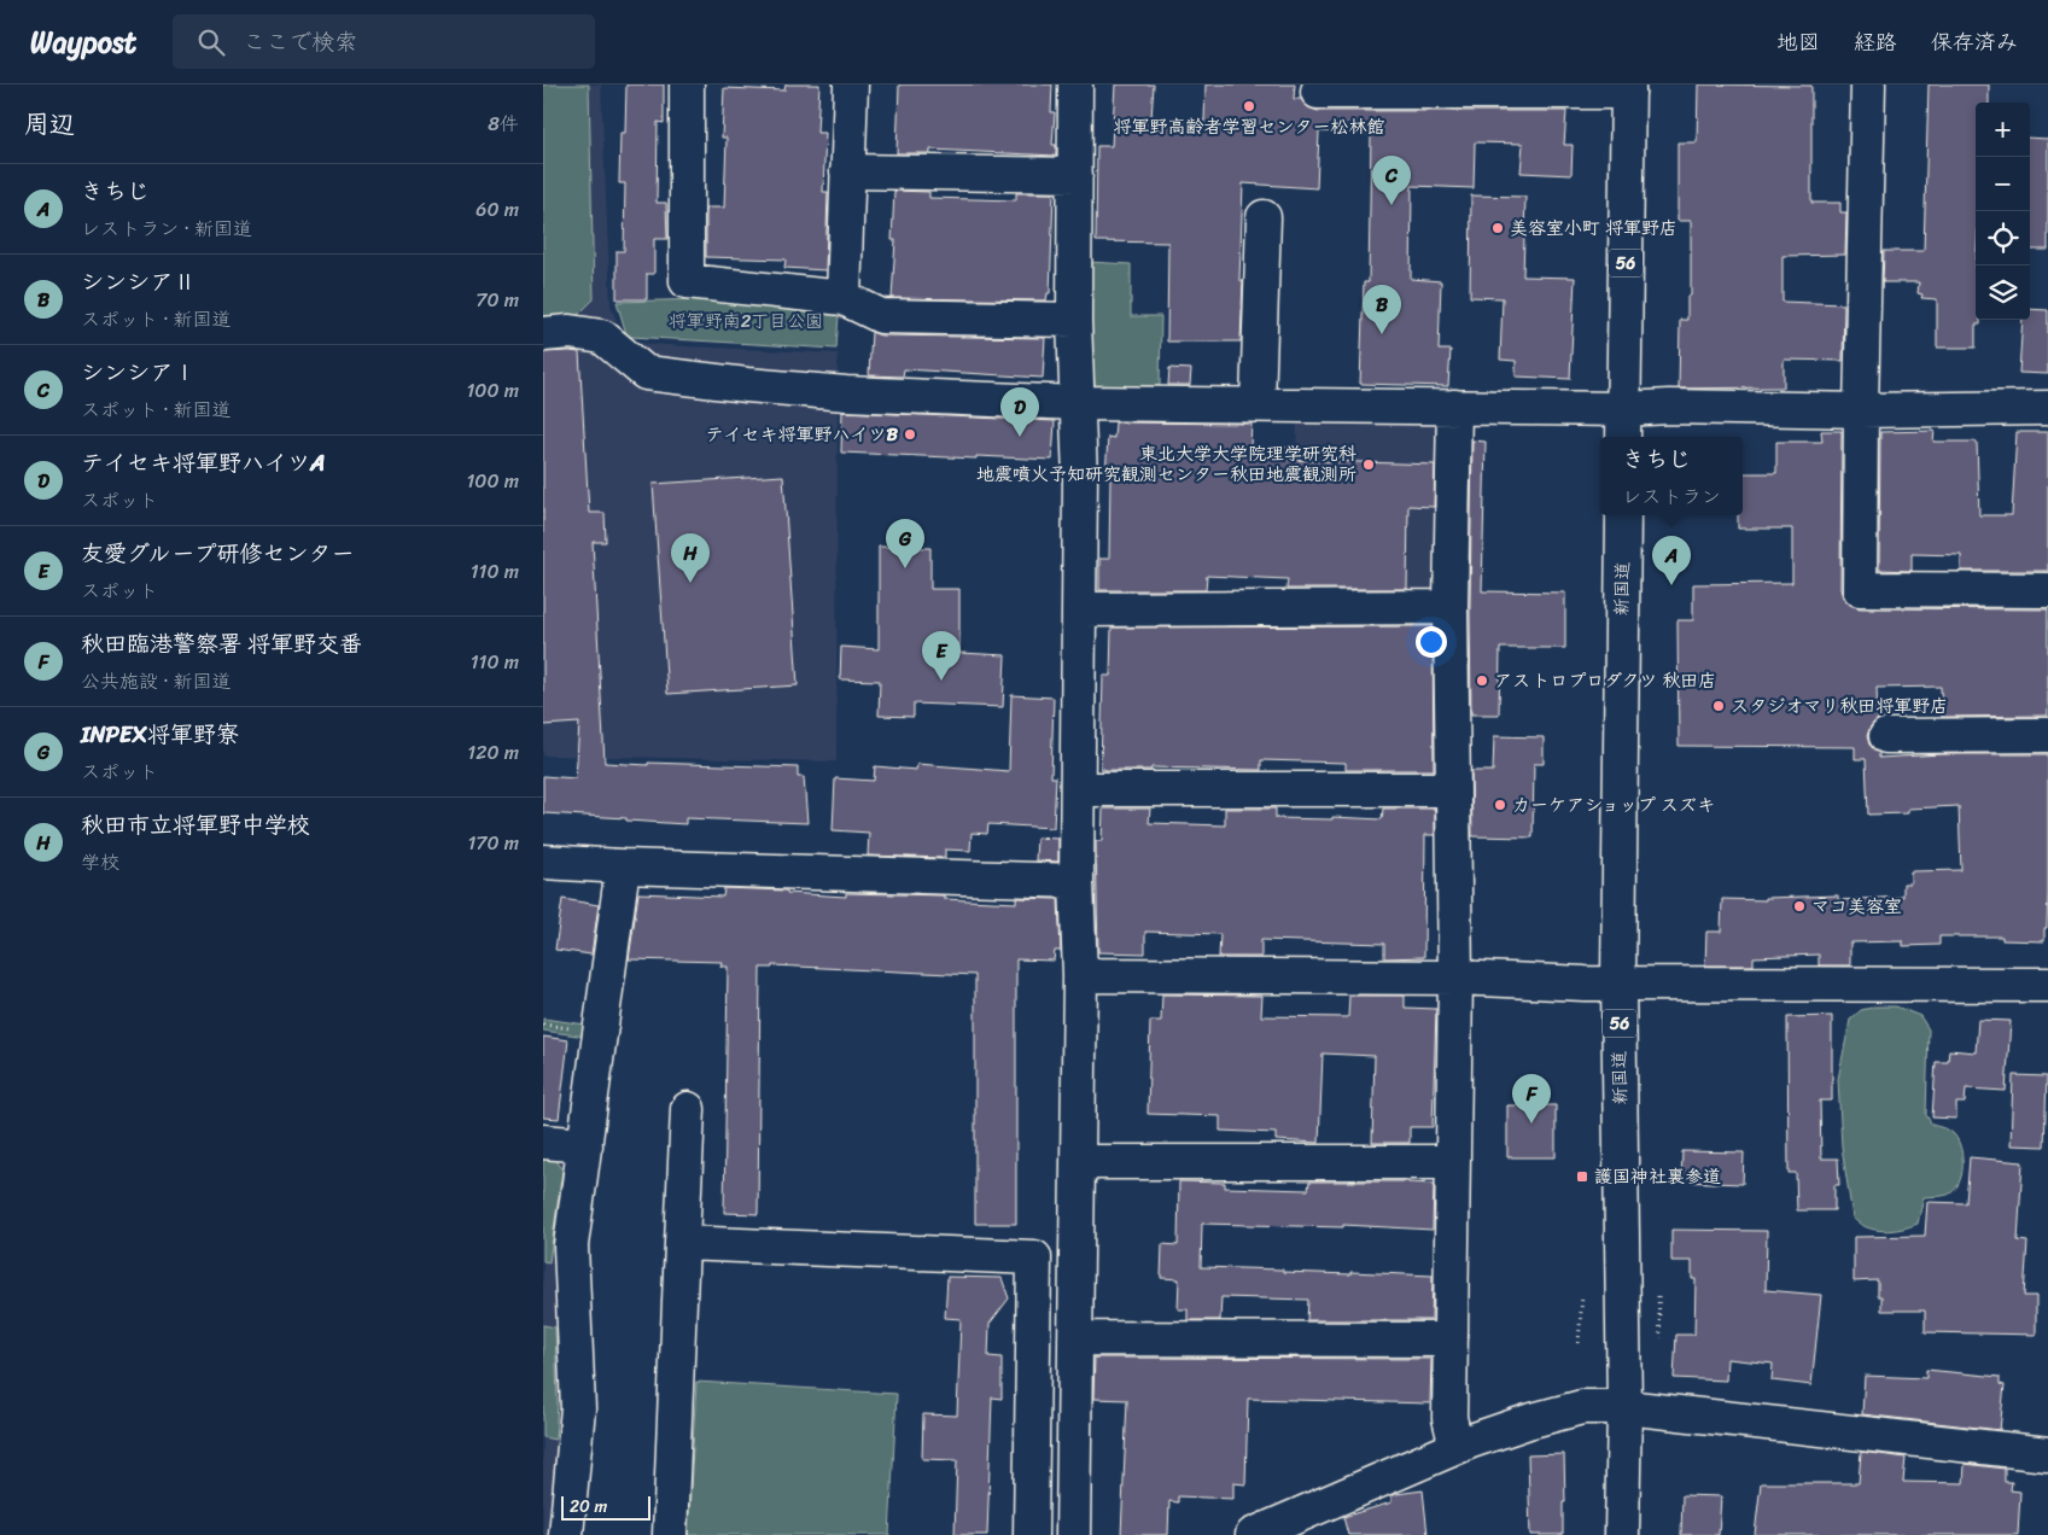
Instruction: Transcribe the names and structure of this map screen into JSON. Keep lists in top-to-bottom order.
{
  "streets": {
    "street": ["56", "新国道"]
  },
  "parks": ["将軍野南2丁目公園"],
  "places": {
    "other": [
      "将軍野高齢者学習センター松林館",
      "美容室小町 将軍野店",
      "テイセキ将軍野ハイツB",
      "東北大学大学院理学研究科 地震噴火予知研究観測センター秋田地震観測所",
      "アストロプロダクツ 秋田店",
      "スタジオマリ秋田将軍野店",
      "カーケアショップ スズキ",
      "マコ美容室"
    ],
    "transit": ["護国神社裏参道"]
  },
  "scale_bar": "20 m",
  "page": {
    "header": "Waypost",
    "search": "ここで検索",
    "nav": ["地図", "経路", "保存済み"],
    "heading": ["周辺", "8件"],
    "map_buttons": ["+", "−"],
    "pins": [
      "C",
      "B",
      "D",
      "G",
      "H",
      "A",
      "E",
      "F"
    ],
    "list": [
      {
        "mark": "A",
        "name": "きちじ",
        "note": "レストラン · 新国道",
        "value": "60 m"
      },
      {
        "mark": "B",
        "name": "シンシアⅡ",
        "note": "スポット · 新国道",
        "value": "70 m"
      },
      {
        "mark": "C",
        "name": "シンシアⅠ",
        "note": "スポット · 新国道",
        "value": "100 m"
      },
      {
        "mark": "D",
        "name": "テイセキ将軍野ハイツA",
        "note": "スポット",
        "value": "100 m"
      },
      {
        "mark": "E",
        "name": "友愛グループ研修センター",
        "note": "スポット",
        "value": "110 m"
      },
      {
        "mark": "F",
        "name": "秋田臨港警察署 将軍野交番",
        "note": "公共施設 · 新国道",
        "value": "110 m"
      },
      {
        "mark": "G",
        "name": "INPEX将軍野寮",
        "note": "スポット",
        "value": "120 m"
      },
      {
        "mark": "H",
        "name": "秋田市立将軍野中学校",
        "note": "学校",
        "value": "170 m"
      }
    ],
    "popup": ["きちじ", "レストラン"],
    "scale": "20 m"
  }
}
